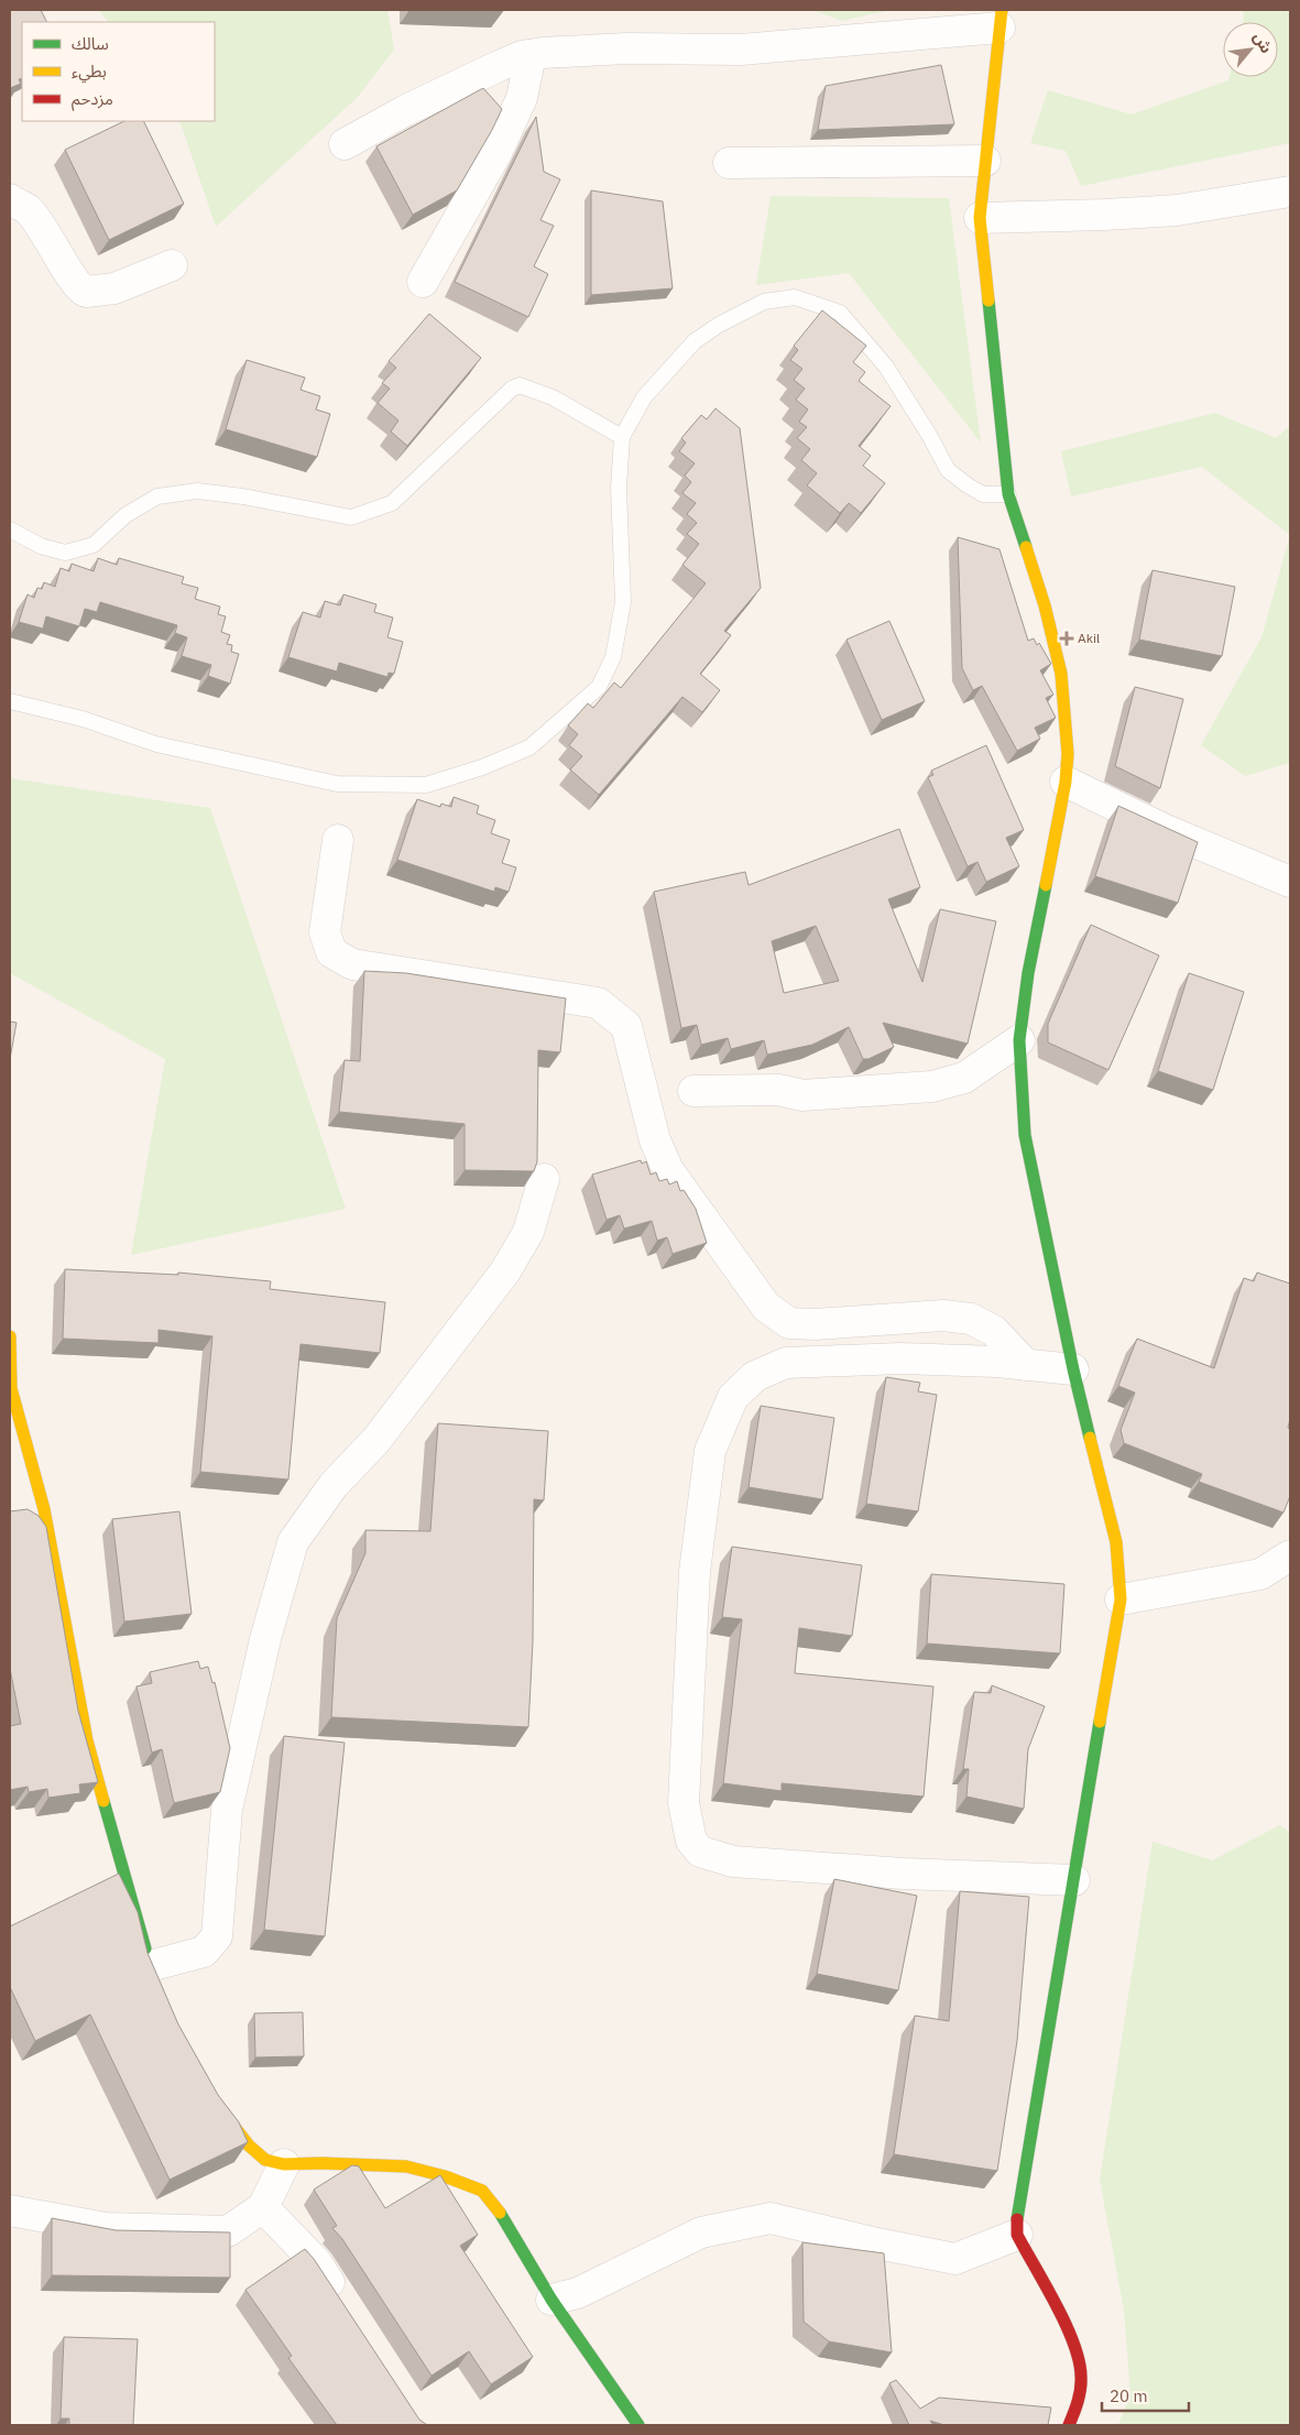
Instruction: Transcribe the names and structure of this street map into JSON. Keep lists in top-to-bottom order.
{
  "places": {
    "health": ["Akil"]
  },
  "legend": ["سالك", "بطيء", "مزدحم"],
  "scale_bar": "20 m",
  "north": "top right"
}
